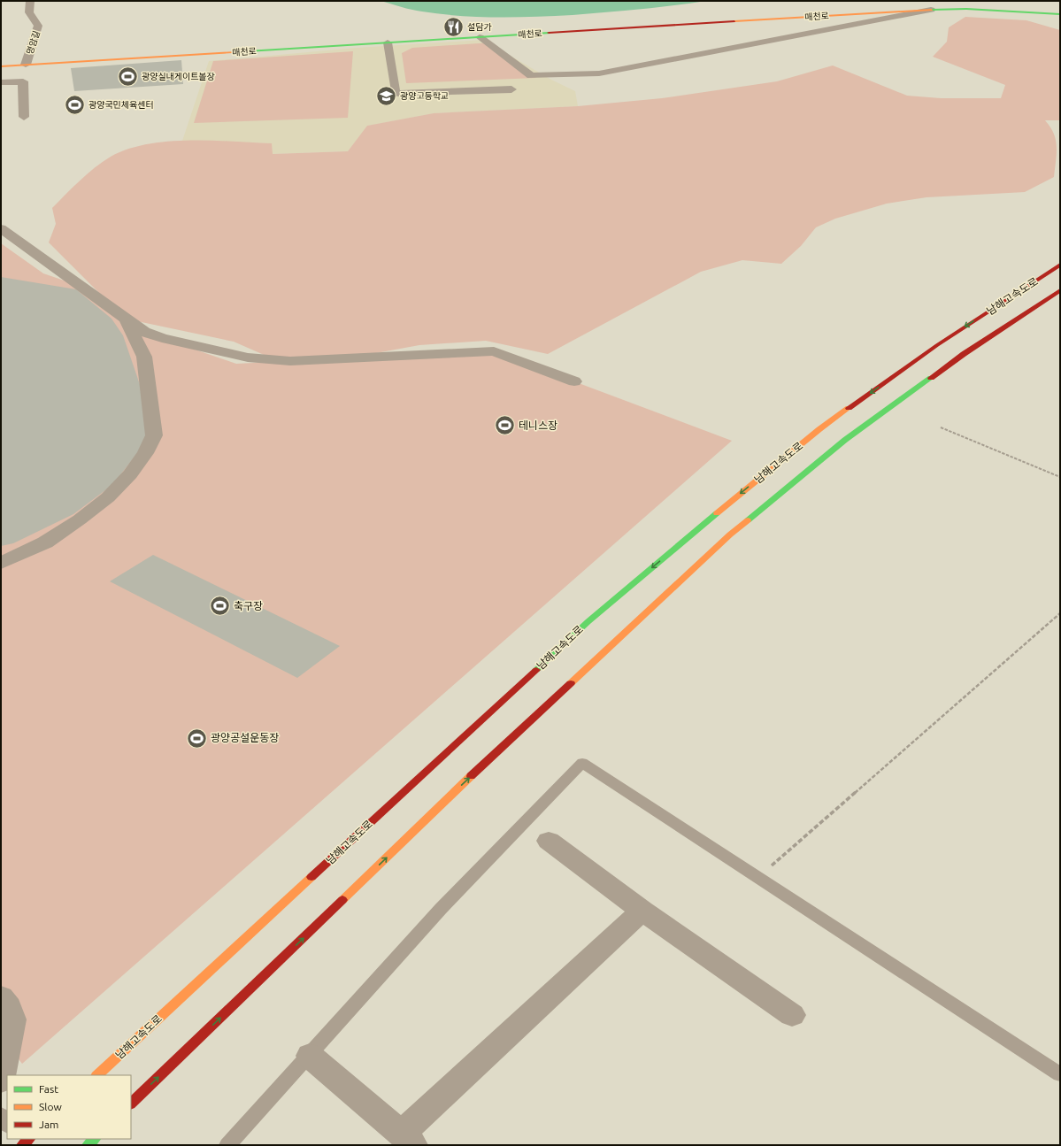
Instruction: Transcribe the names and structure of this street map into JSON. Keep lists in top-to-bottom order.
{
  "streets": {
    "main road": ["매천로", "남해고속도로"],
    "street": ["명암길"]
  },
  "crossings": [
    ["매천로", "명암길"]
  ],
  "places": {
    "restaurant": ["설담가"],
    "sports": [
      "광양실내게이트볼장",
      "광양국민체육센터",
      "테니스장",
      "축구장",
      "광양공설운동장"
    ],
    "school or university": ["광양고등학교"]
  },
  "legend": ["Fast", "Slow", "Jam"]
}
